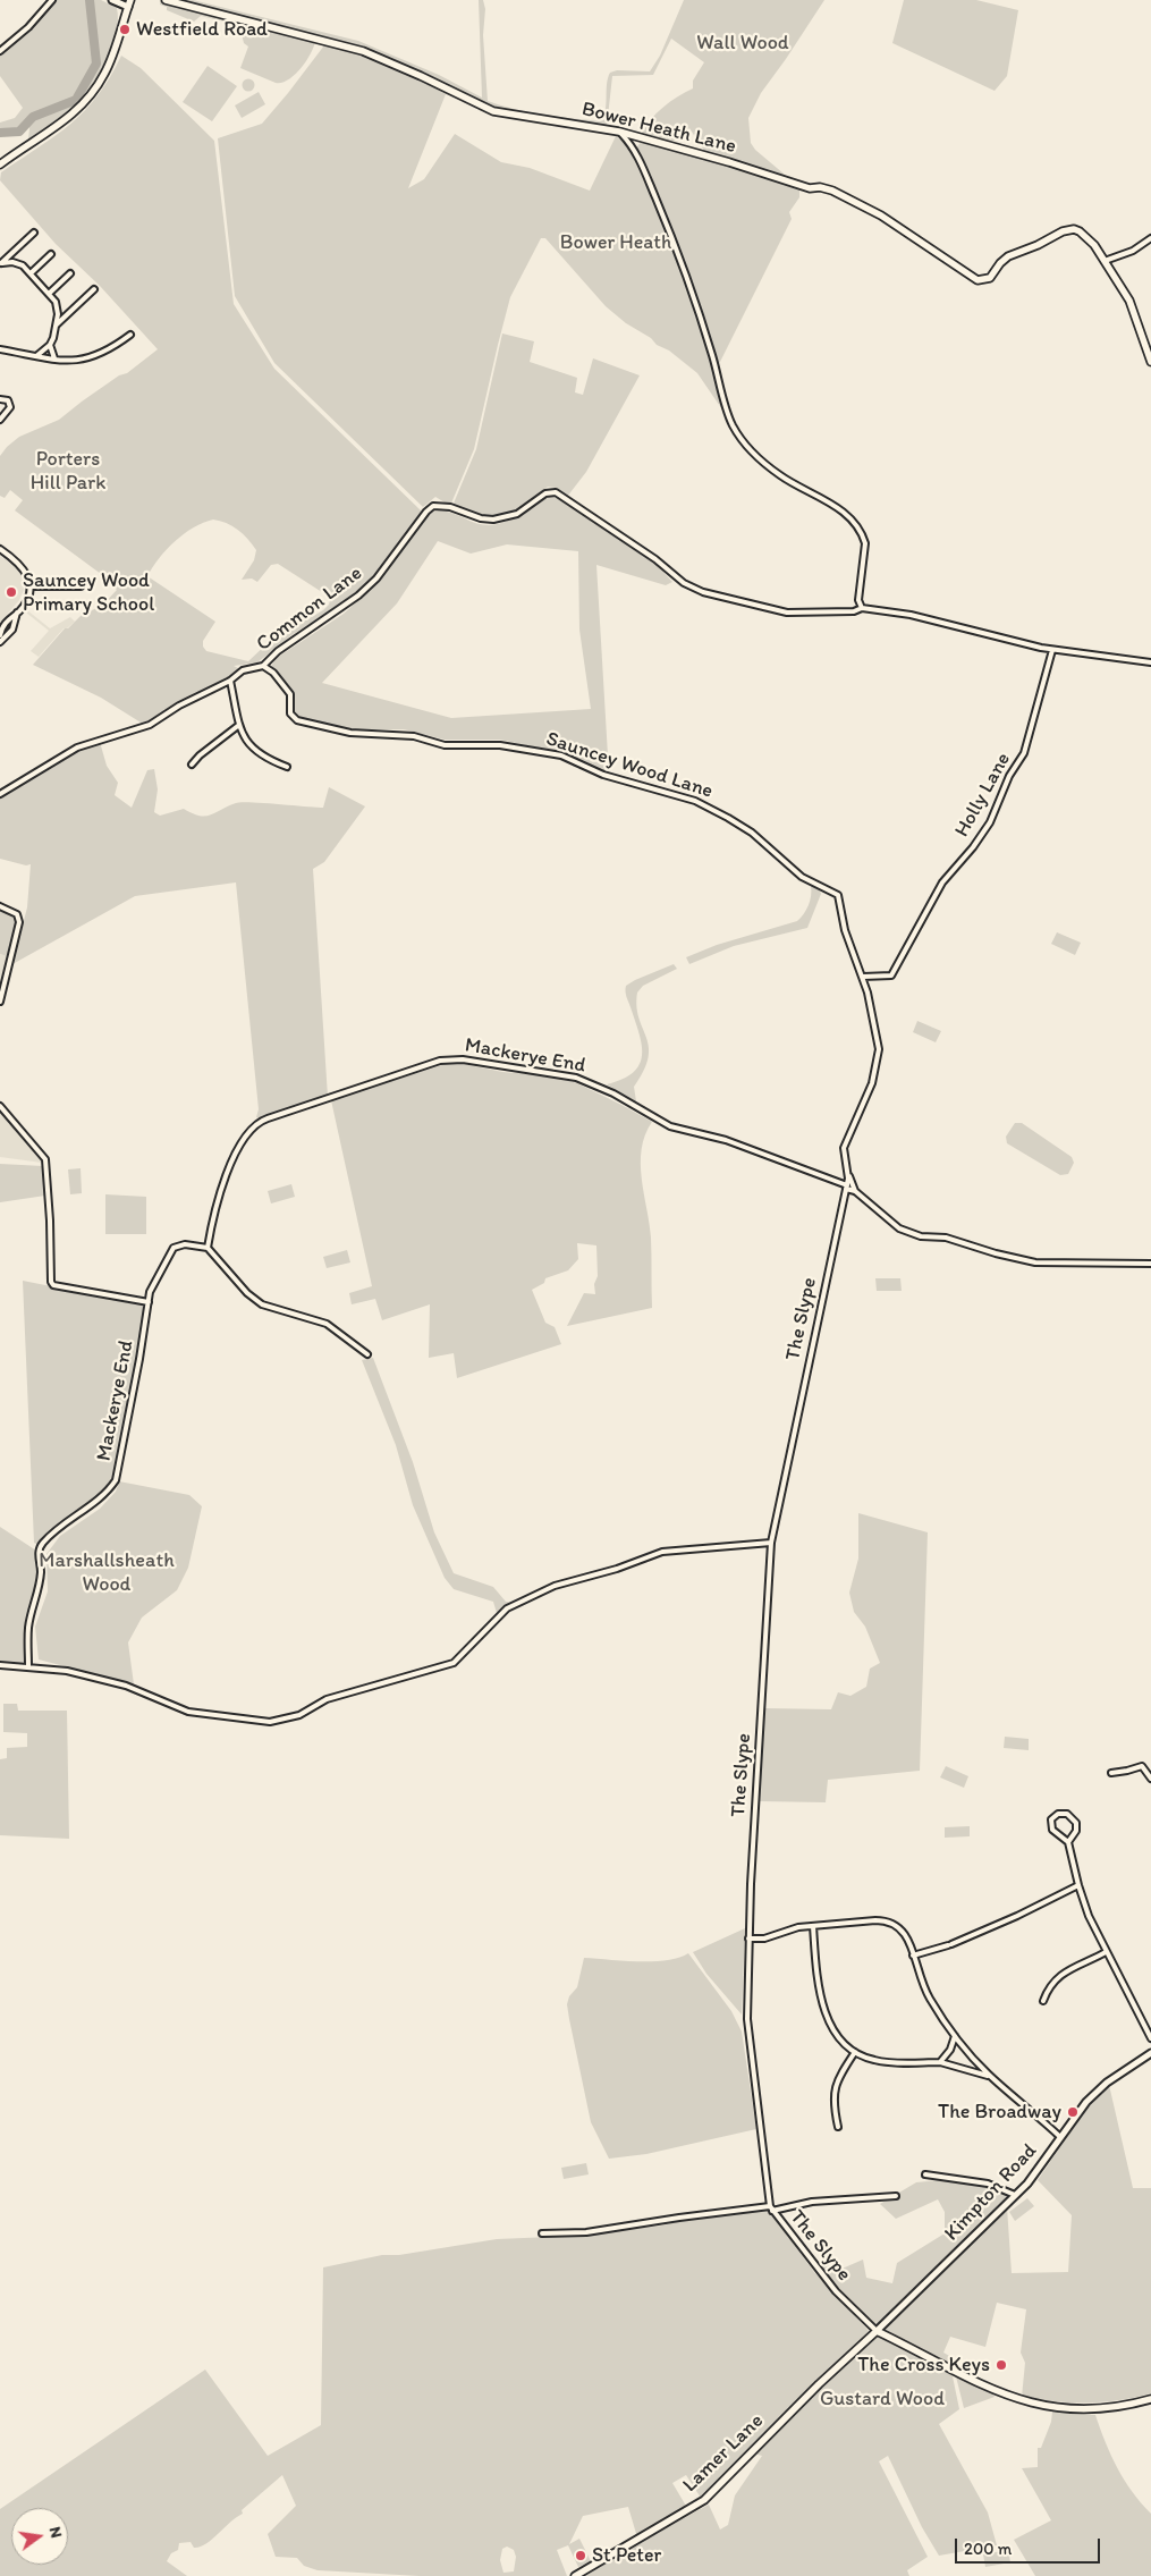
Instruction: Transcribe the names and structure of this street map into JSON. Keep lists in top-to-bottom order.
{
  "streets": {
    "main road": ["Bower Heath Lane", "Lamer Lane"],
    "street": [
      "Common Lane",
      "Sauncey Wood Lane",
      "Holly Lane",
      "Mackerye End",
      "The Slype",
      "Kimpton Road"
    ]
  },
  "crossings": [
    ["Common Lane", "Sauncey Wood Lane"],
    ["Sauncey Wood Lane", "Holly Lane"],
    ["Sauncey Wood Lane", "Mackerye End"],
    ["Sauncey Wood Lane", "The Slype"],
    ["Mackerye End", "The Slype"],
    ["The Slype", "Kimpton Road"],
    ["The Slype", "Lamer Lane"],
    ["Kimpton Road", "Lamer Lane"]
  ],
  "parks": [
    "Wall Wood",
    "Bower Heath",
    "Porters Hill Park",
    "Marshallsheath Wood",
    "Gustard Wood"
  ],
  "places": [
    "Westfield Road",
    "Sauncey Wood Primary School",
    "The Broadway",
    "The Cross Keys",
    "St Peter"
  ],
  "scale_bar": "200 m",
  "north": "right"
}
